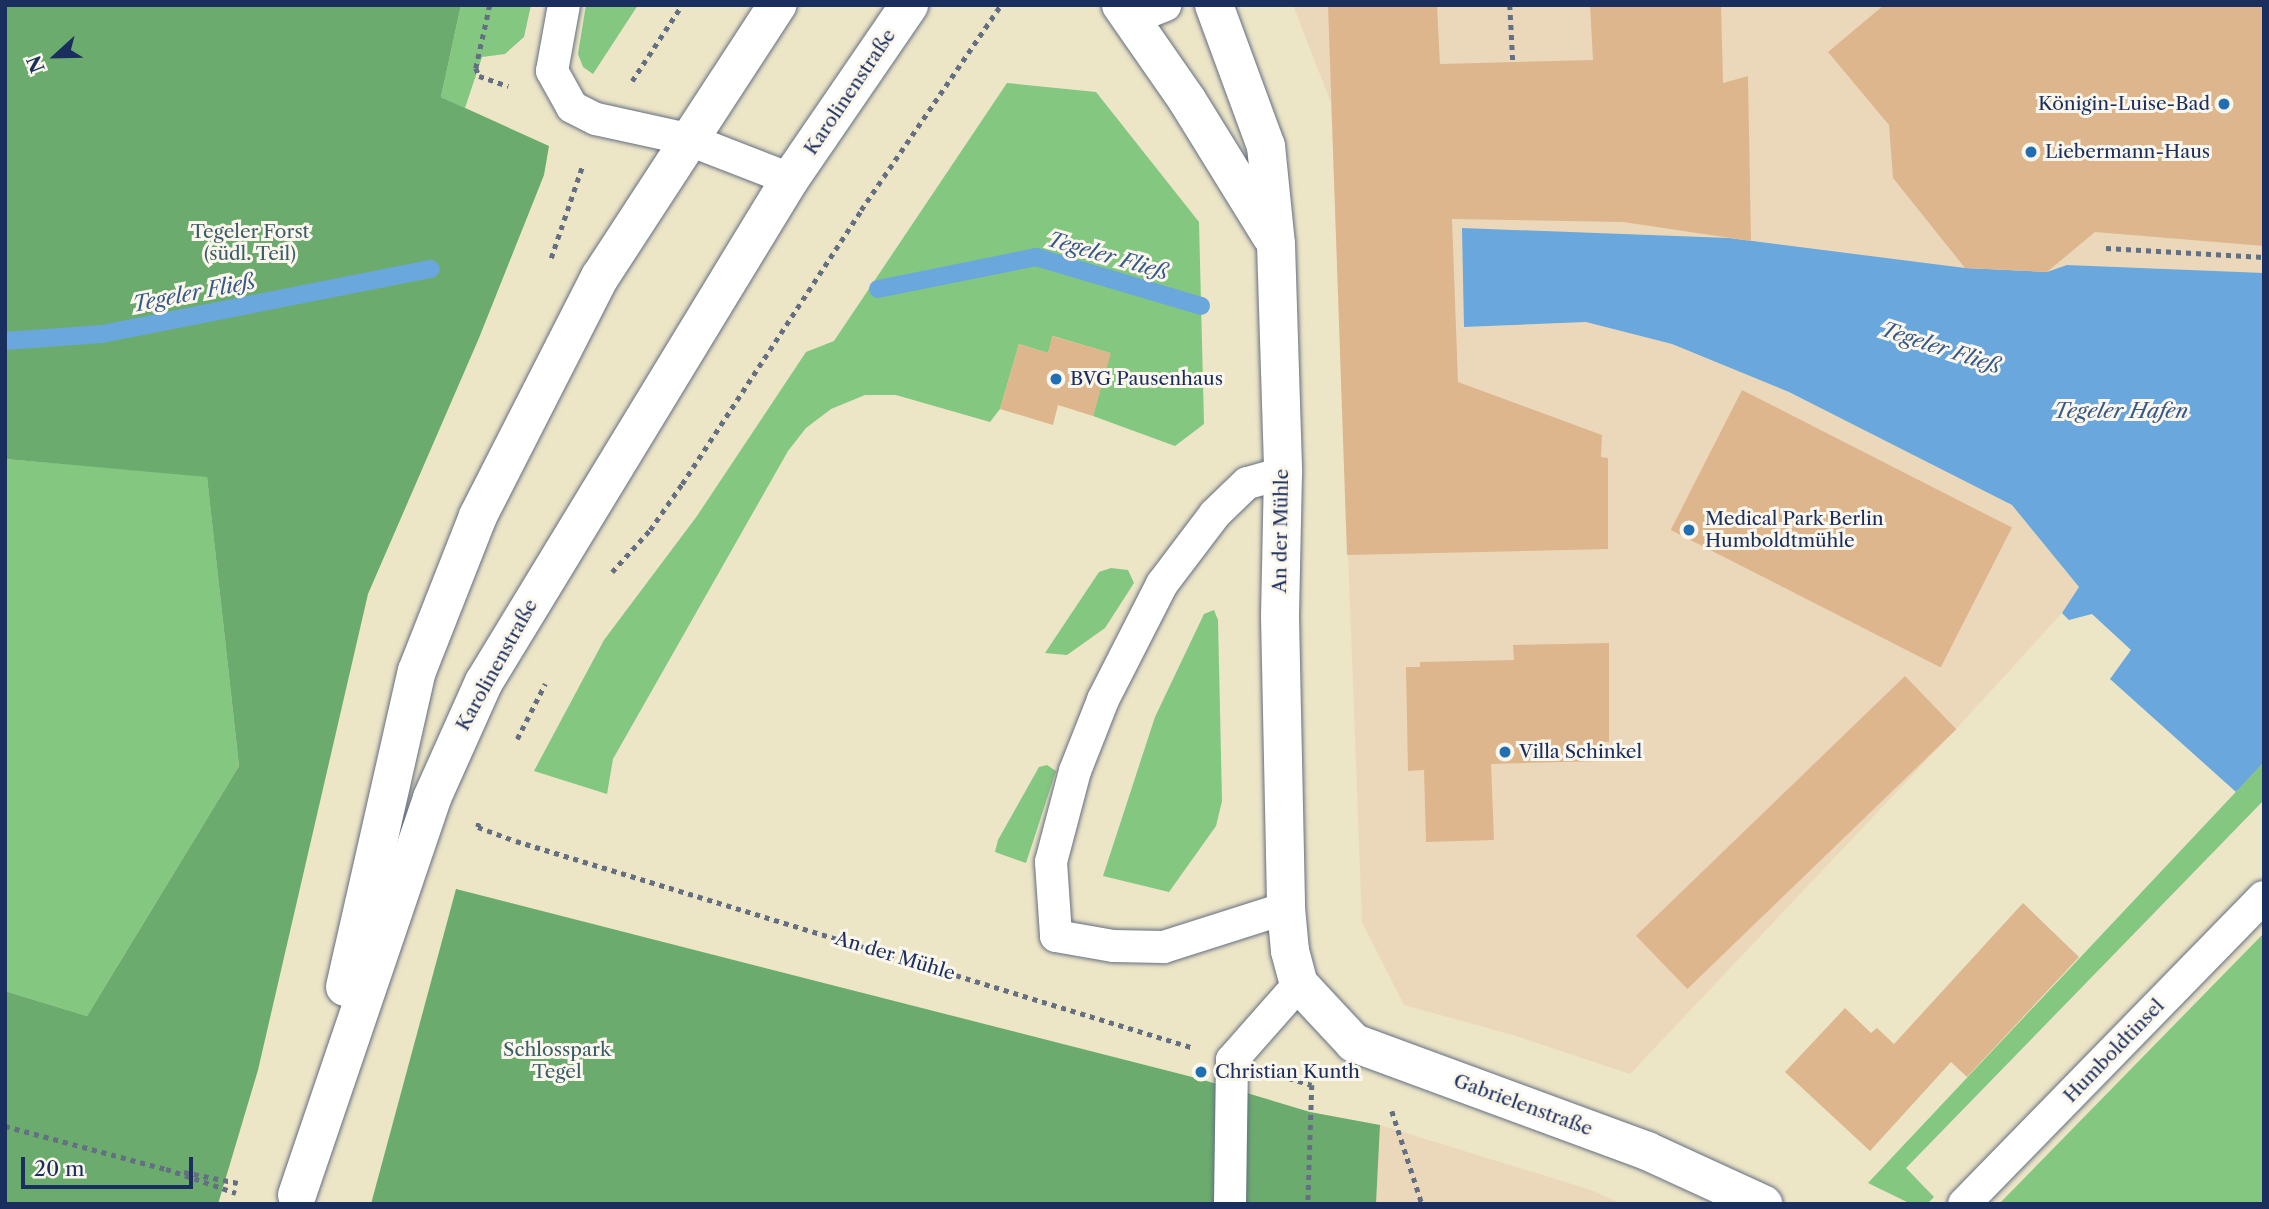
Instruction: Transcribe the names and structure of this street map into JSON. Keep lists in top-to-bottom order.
{
  "streets": {
    "main road": ["Karolinenstraße", "An der Mühle", "Gabrielenstraße"],
    "lane": ["Humboldtinsel"]
  },
  "crossings": [
    ["An der Mühle", "Gabrielenstraße"]
  ],
  "water": ["Tegeler Fließ", "Tegeler Hafen"],
  "parks": ["Tegeler Forst (südl. Teil)", "Schlosspark Tegel"],
  "places": [
    "Königin-Luise-Bad",
    "Liebermann-Haus",
    "BVG Pausenhaus",
    "Medical Park Berlin Humboldtmühle",
    "Villa Schinkel",
    "Christian Kunth"
  ],
  "scale_bar": "20 m",
  "north": "left"
}
